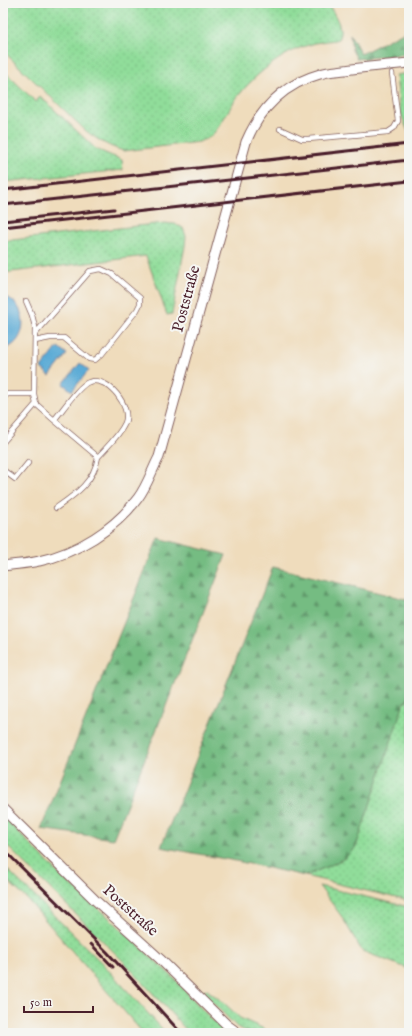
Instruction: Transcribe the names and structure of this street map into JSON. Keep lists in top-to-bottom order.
{
  "streets": {
    "street": ["Poststraße"]
  },
  "scale_bar": "50 m"
}
